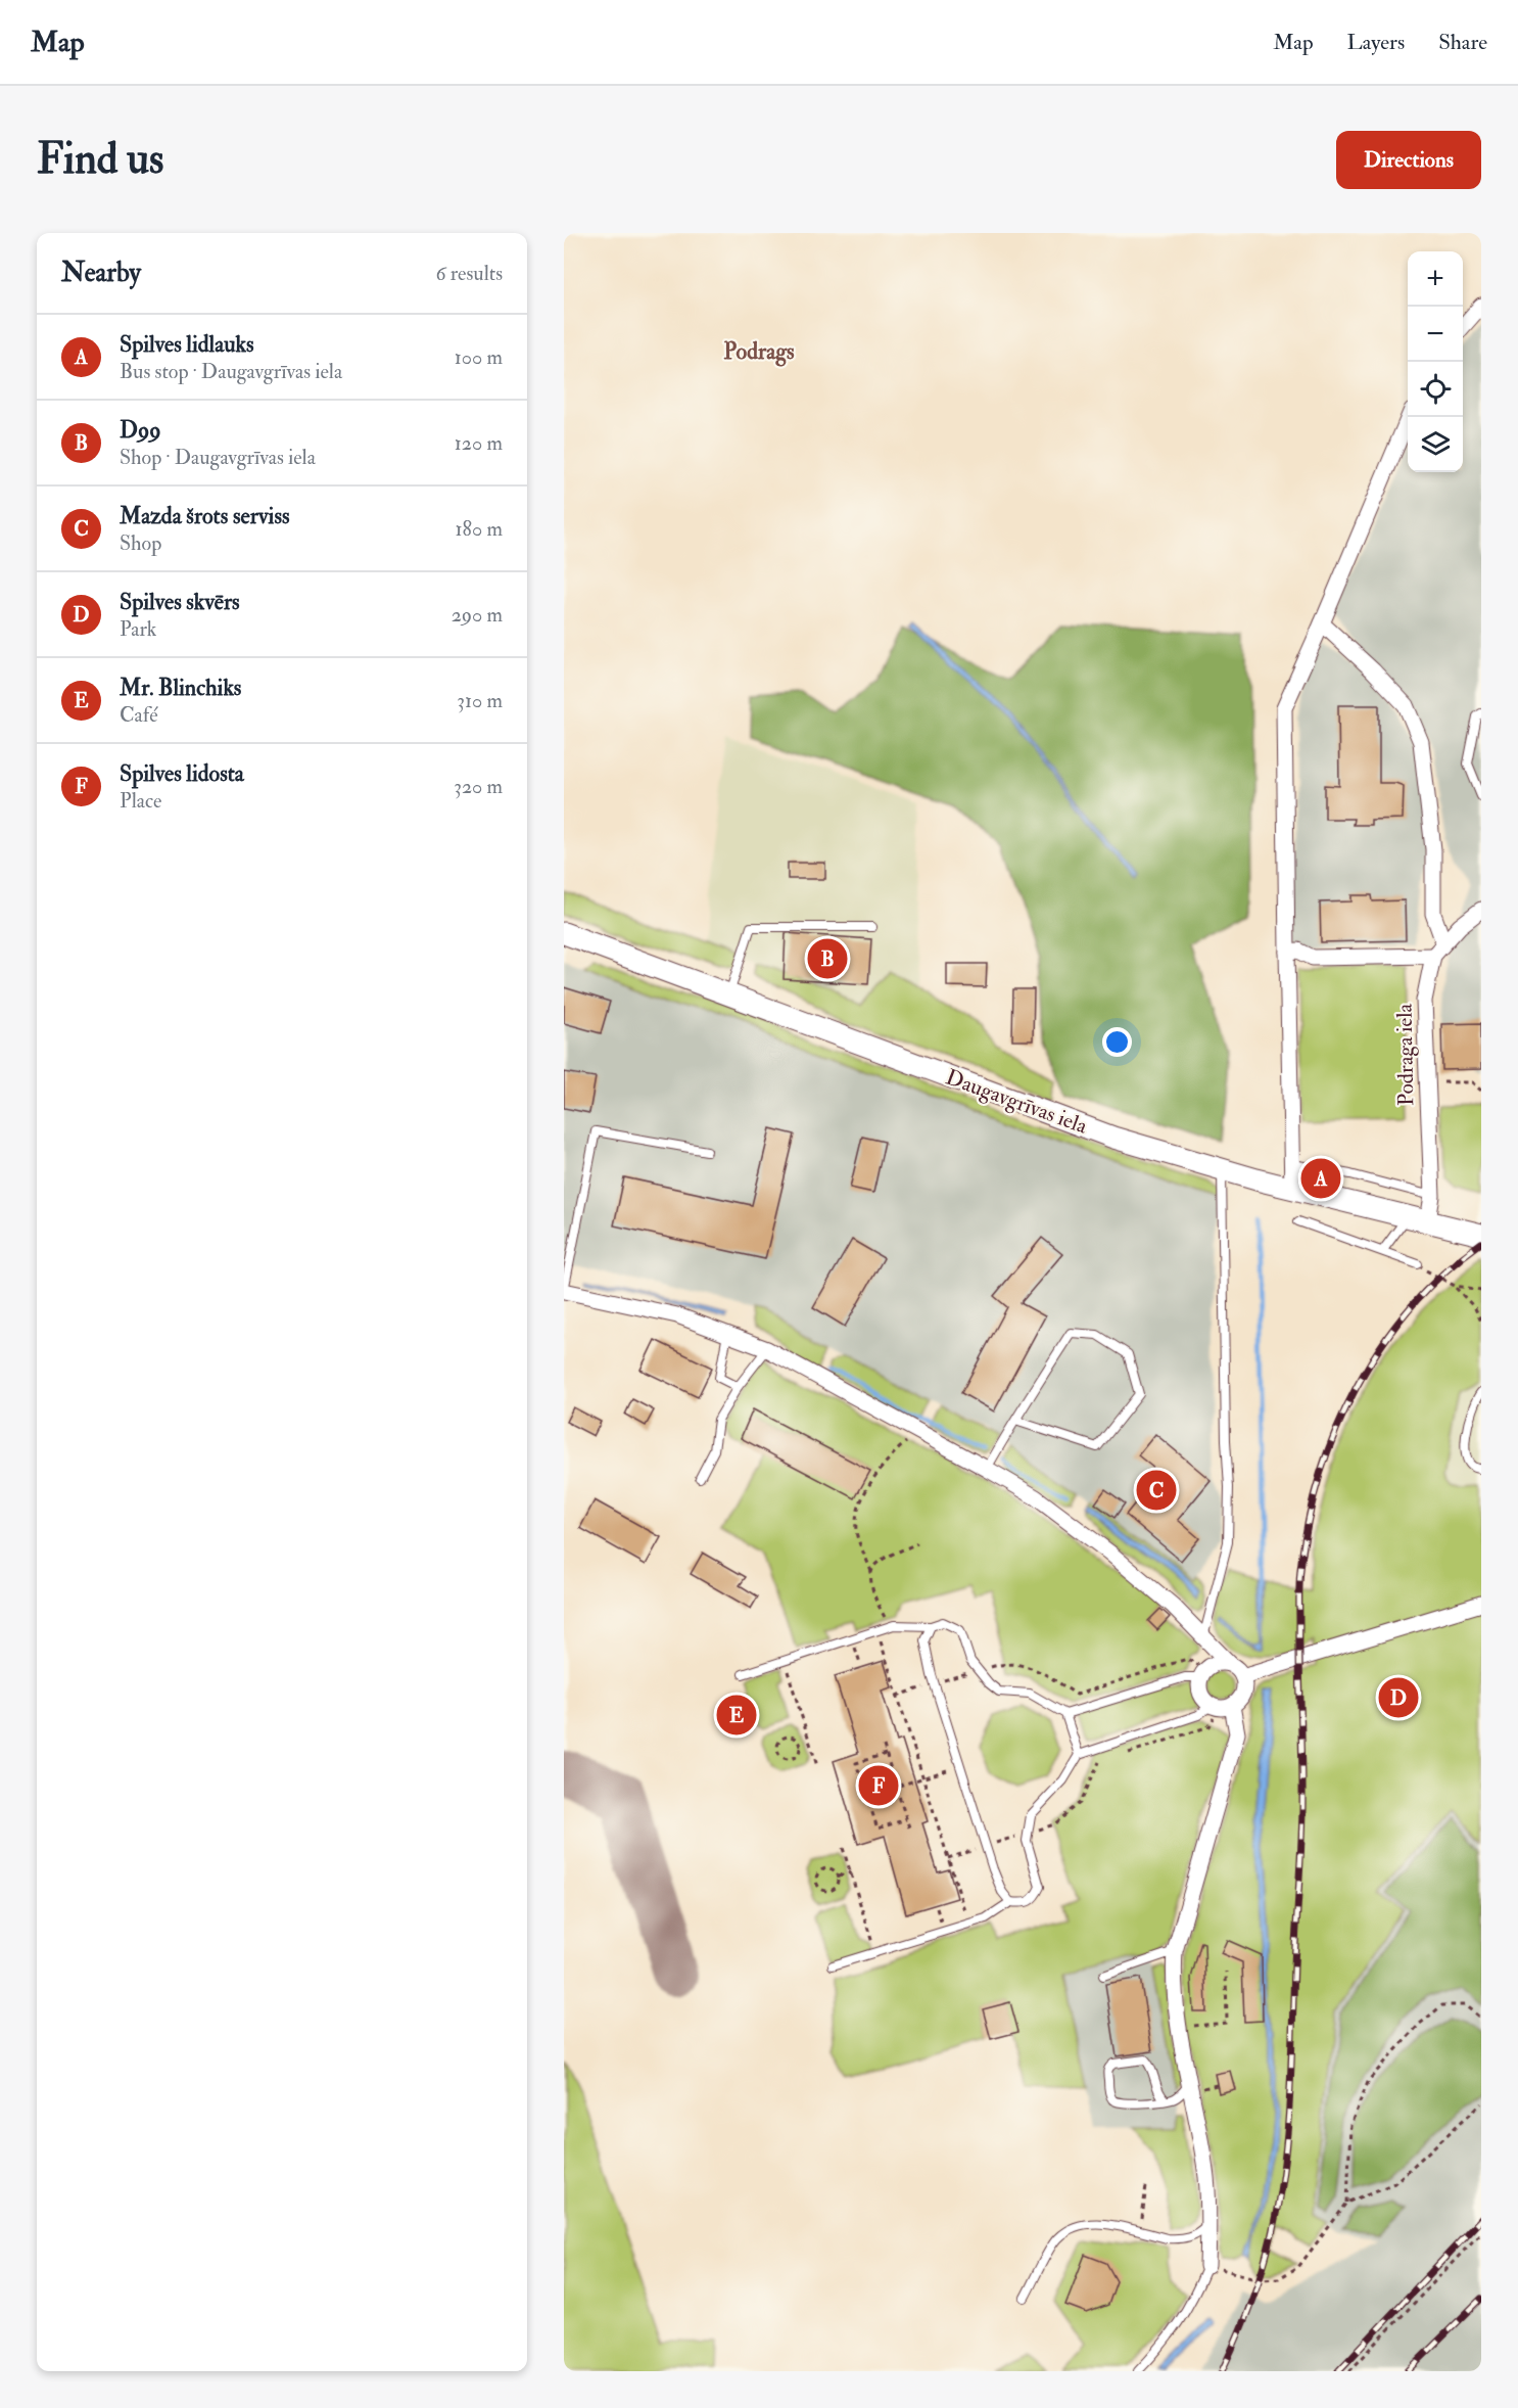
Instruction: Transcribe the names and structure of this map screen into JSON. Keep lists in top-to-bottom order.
{
  "streets": {
    "main road": ["Daugavgrīvas iela"],
    "street": ["Podraga iela"]
  },
  "crossings": [
    ["Podraga iela", "Daugavgrīvas iela"]
  ],
  "districts": ["Podrags"],
  "page": {
    "header": "Map",
    "nav": ["Map", "Layers", "Share"],
    "buttons": "Directions",
    "title": "Find us",
    "heading": ["Nearby", "6 results"],
    "map_buttons": ["+", "−"],
    "list": [
      {
        "mark": "A",
        "name": "Spilves lidlauks",
        "note": "Bus stop · Daugavgrīvas iela",
        "value": "100 m"
      },
      {
        "mark": "B",
        "name": "D99",
        "note": "Shop · Daugavgrīvas iela",
        "value": "120 m"
      },
      {
        "mark": "C",
        "name": "Mazda šrots serviss",
        "note": "Shop",
        "value": "180 m"
      },
      {
        "mark": "D",
        "name": "Spilves skvērs",
        "note": "Park",
        "value": "290 m"
      },
      {
        "mark": "E",
        "name": "Mr. Blinchiks",
        "note": "Café",
        "value": "310 m"
      },
      {
        "mark": "F",
        "name": "Spilves lidosta",
        "note": "Place",
        "value": "320 m"
      }
    ],
    "pins": [
      "B",
      "A",
      "C",
      "D",
      "E",
      "F"
    ]
  }
}
